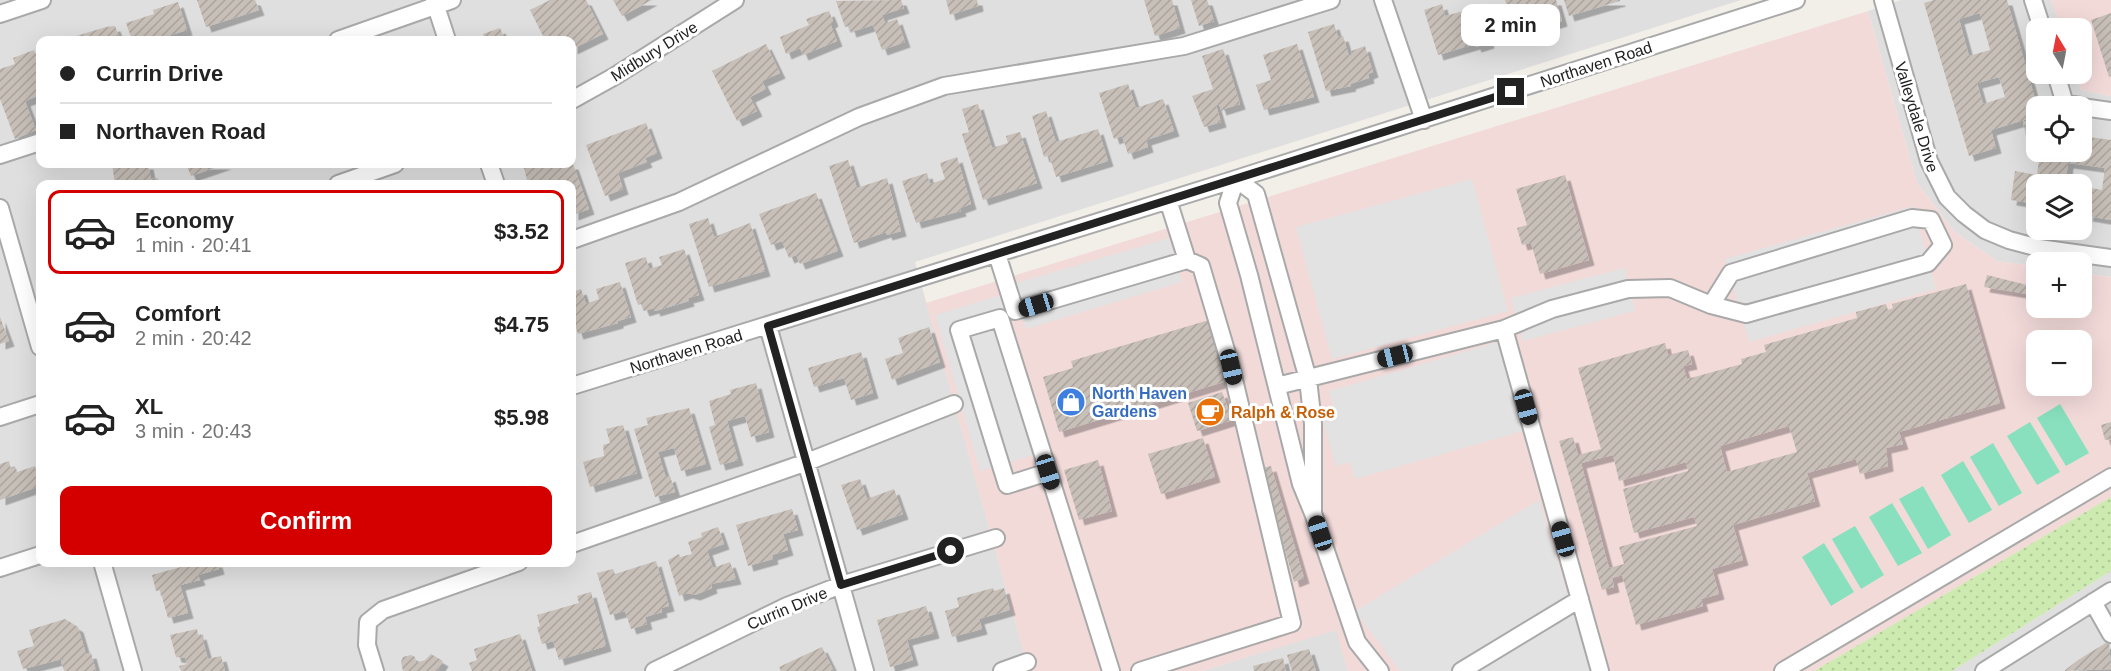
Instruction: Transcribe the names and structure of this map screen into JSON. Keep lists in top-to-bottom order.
{
  "streets": {
    "street": [
      "Midbury Drive",
      "Northaven Road",
      "Valleydale Drive",
      "Currin Drive"
    ]
  },
  "places": {
    "shop": ["North Haven Gardens"],
    "cafe": ["Ralph & Rose"]
  },
  "north": "top",
  "page": {
    "bubble": "2 min",
    "map_buttons": ["+", "−"],
    "banner": ["Currin Drive", "Northaven Road"],
    "list": [
      {
        "name": "Economy",
        "note": "1 min · 20:41",
        "value": "$3.52"
      },
      {
        "name": "Comfort",
        "note": "2 min · 20:42",
        "value": "$4.75"
      },
      {
        "name": "XL",
        "note": "3 min · 20:43",
        "value": "$5.98"
      }
    ],
    "buttons": "Confirm"
  }
}
